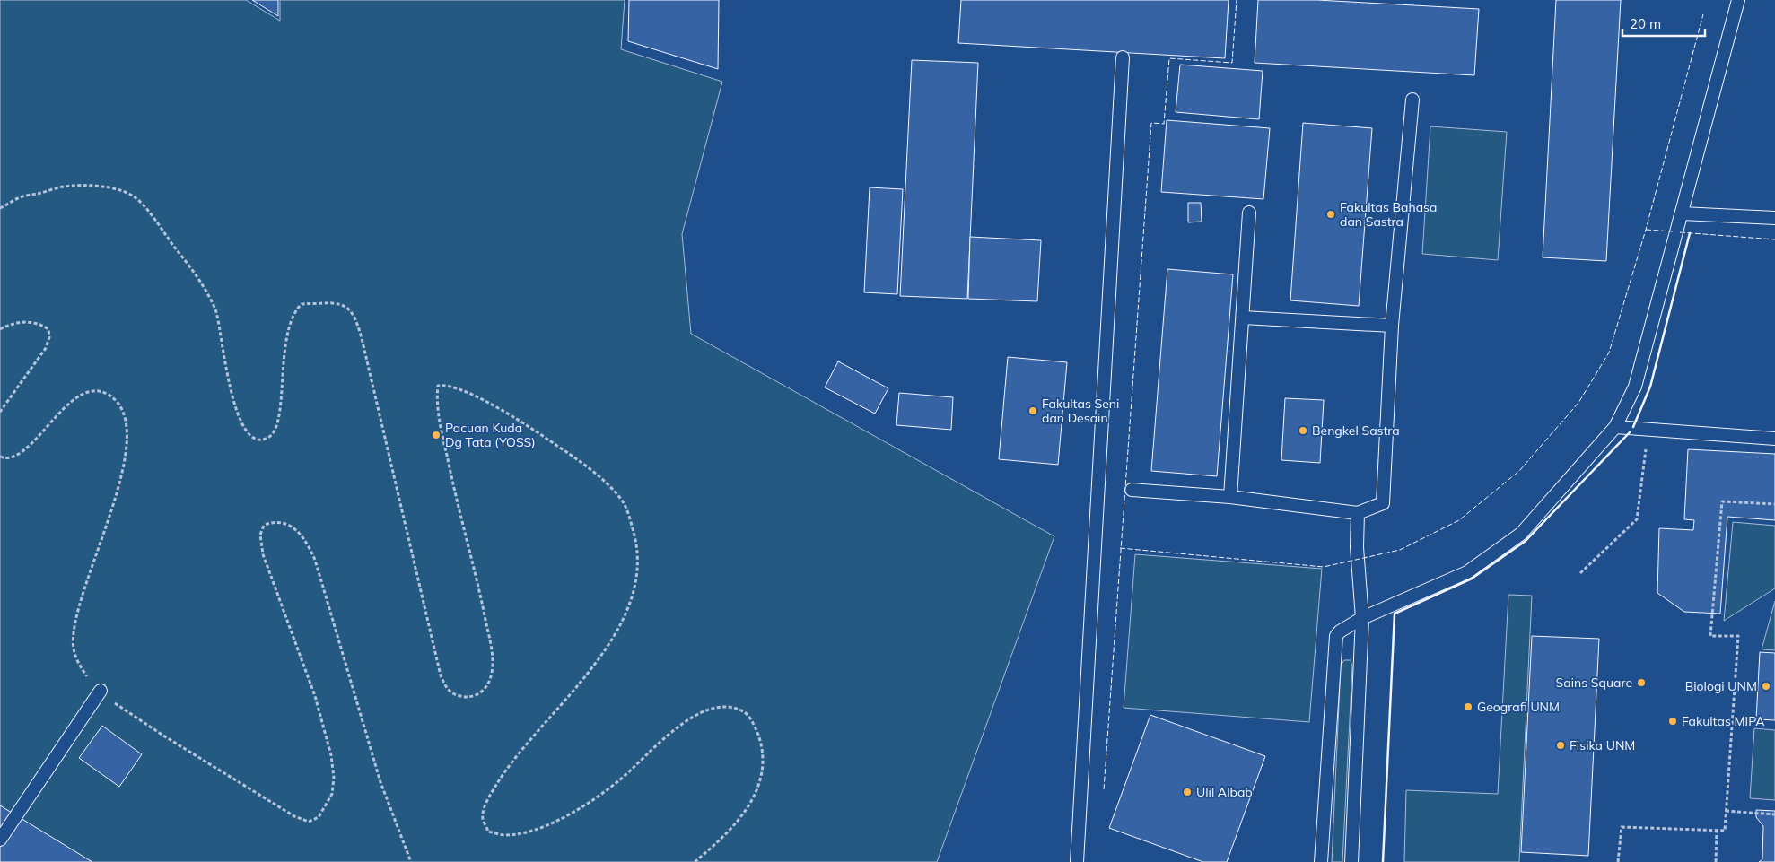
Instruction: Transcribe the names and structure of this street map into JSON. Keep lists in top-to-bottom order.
{
  "places": [
    "Fakultas Bahasa dan Sastra",
    "Fakultas Seni dan Desain",
    "Bengkel Sastra",
    "Pacuan Kuda Dg Tata (YOSS)",
    "Sains Square",
    "Biologi UNM",
    "Geografi UNM",
    "Fakultas MIPA",
    "Fisika UNM",
    "Ulil Albab"
  ],
  "scale_bar": "20 m"
}
